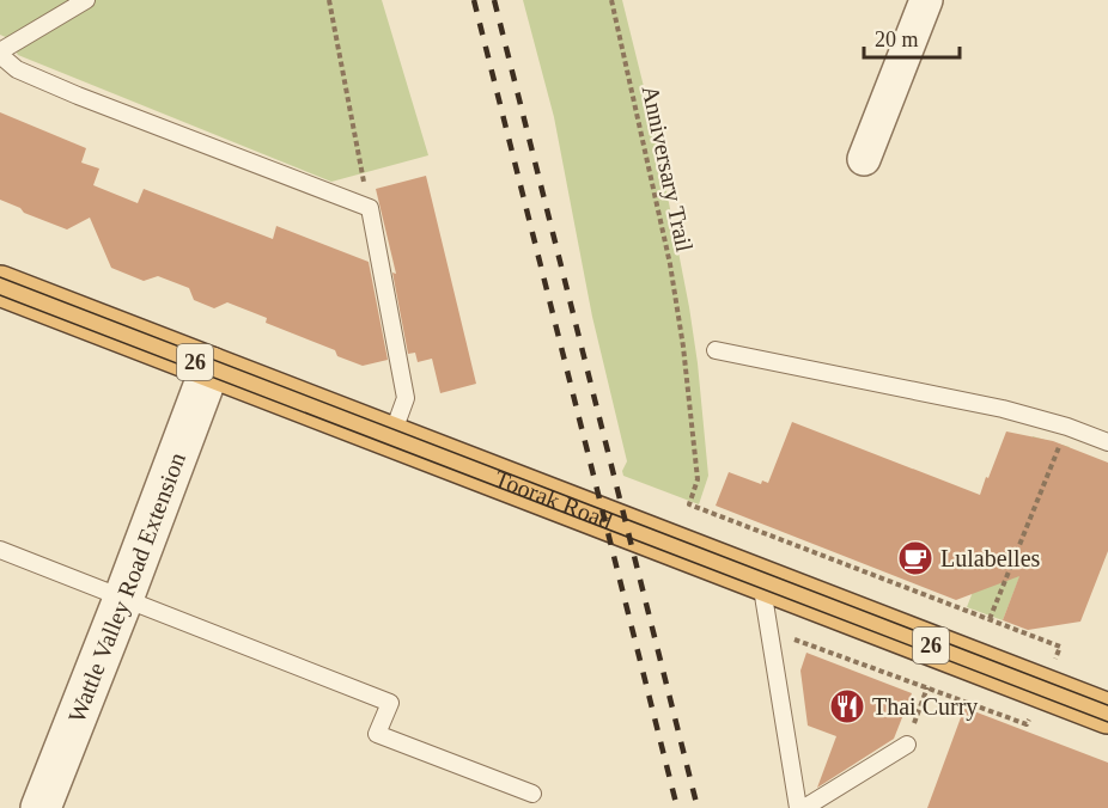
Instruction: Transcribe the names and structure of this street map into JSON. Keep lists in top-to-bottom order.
{
  "streets": {
    "highway": ["26", "Toorak Road"],
    "street": ["Wattle Valley Road Extension"],
    "path": ["Anniversary Trail"]
  },
  "crossings": [
    ["Toorak Road", "Wattle Valley Road Extension"]
  ],
  "places": {
    "cafe": ["Lulabelles"],
    "restaurant": ["Thai Curry"]
  },
  "scale_bar": "20 m"
}
